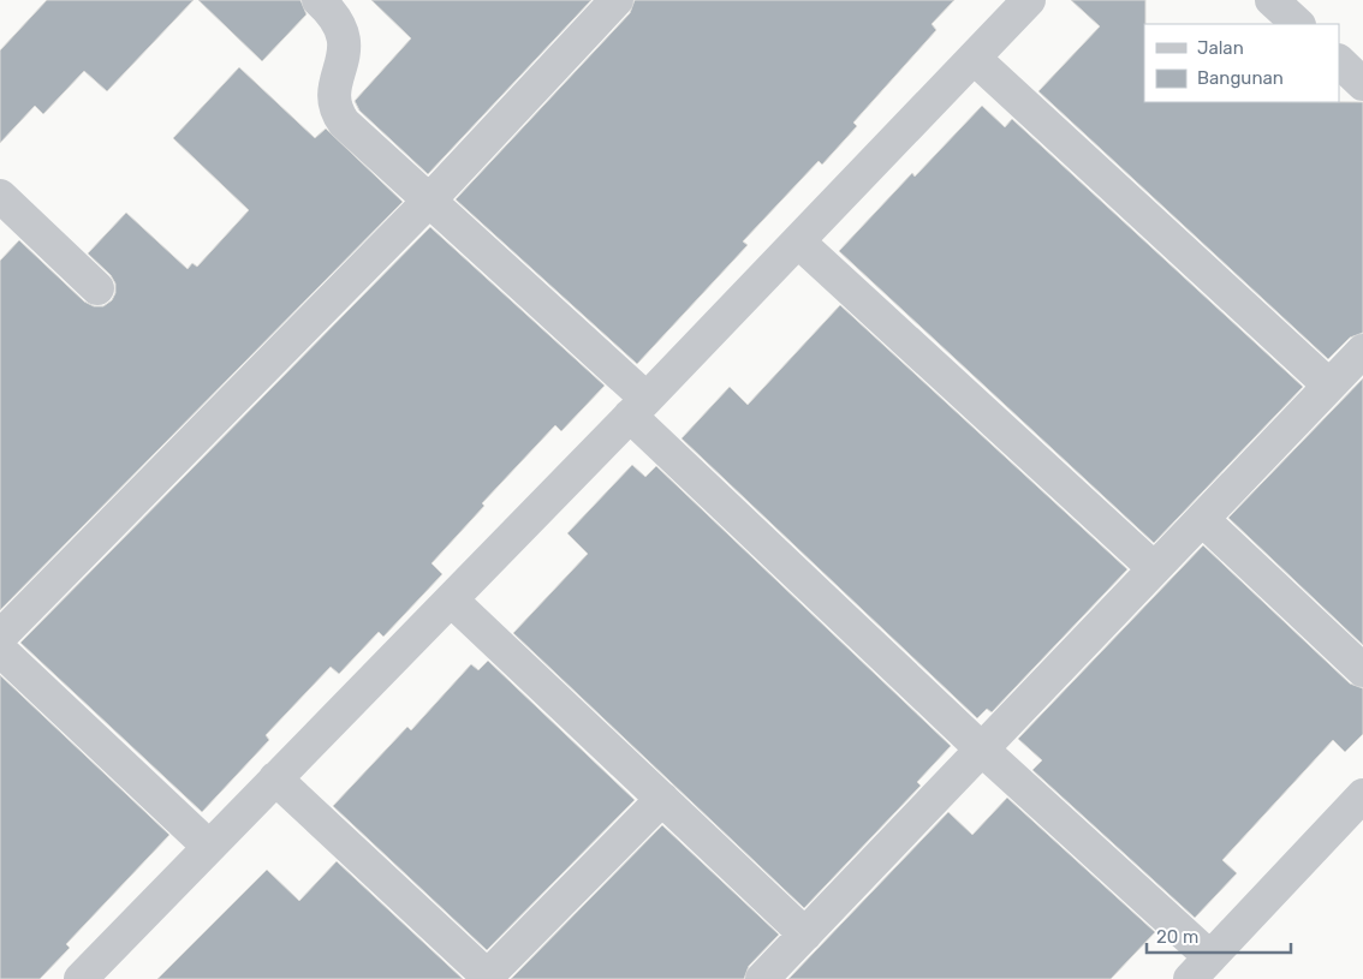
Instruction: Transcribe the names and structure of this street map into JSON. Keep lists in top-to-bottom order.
{
  "legend": ["Jalan", "Bangunan"],
  "scale_bar": "20 m"
}
